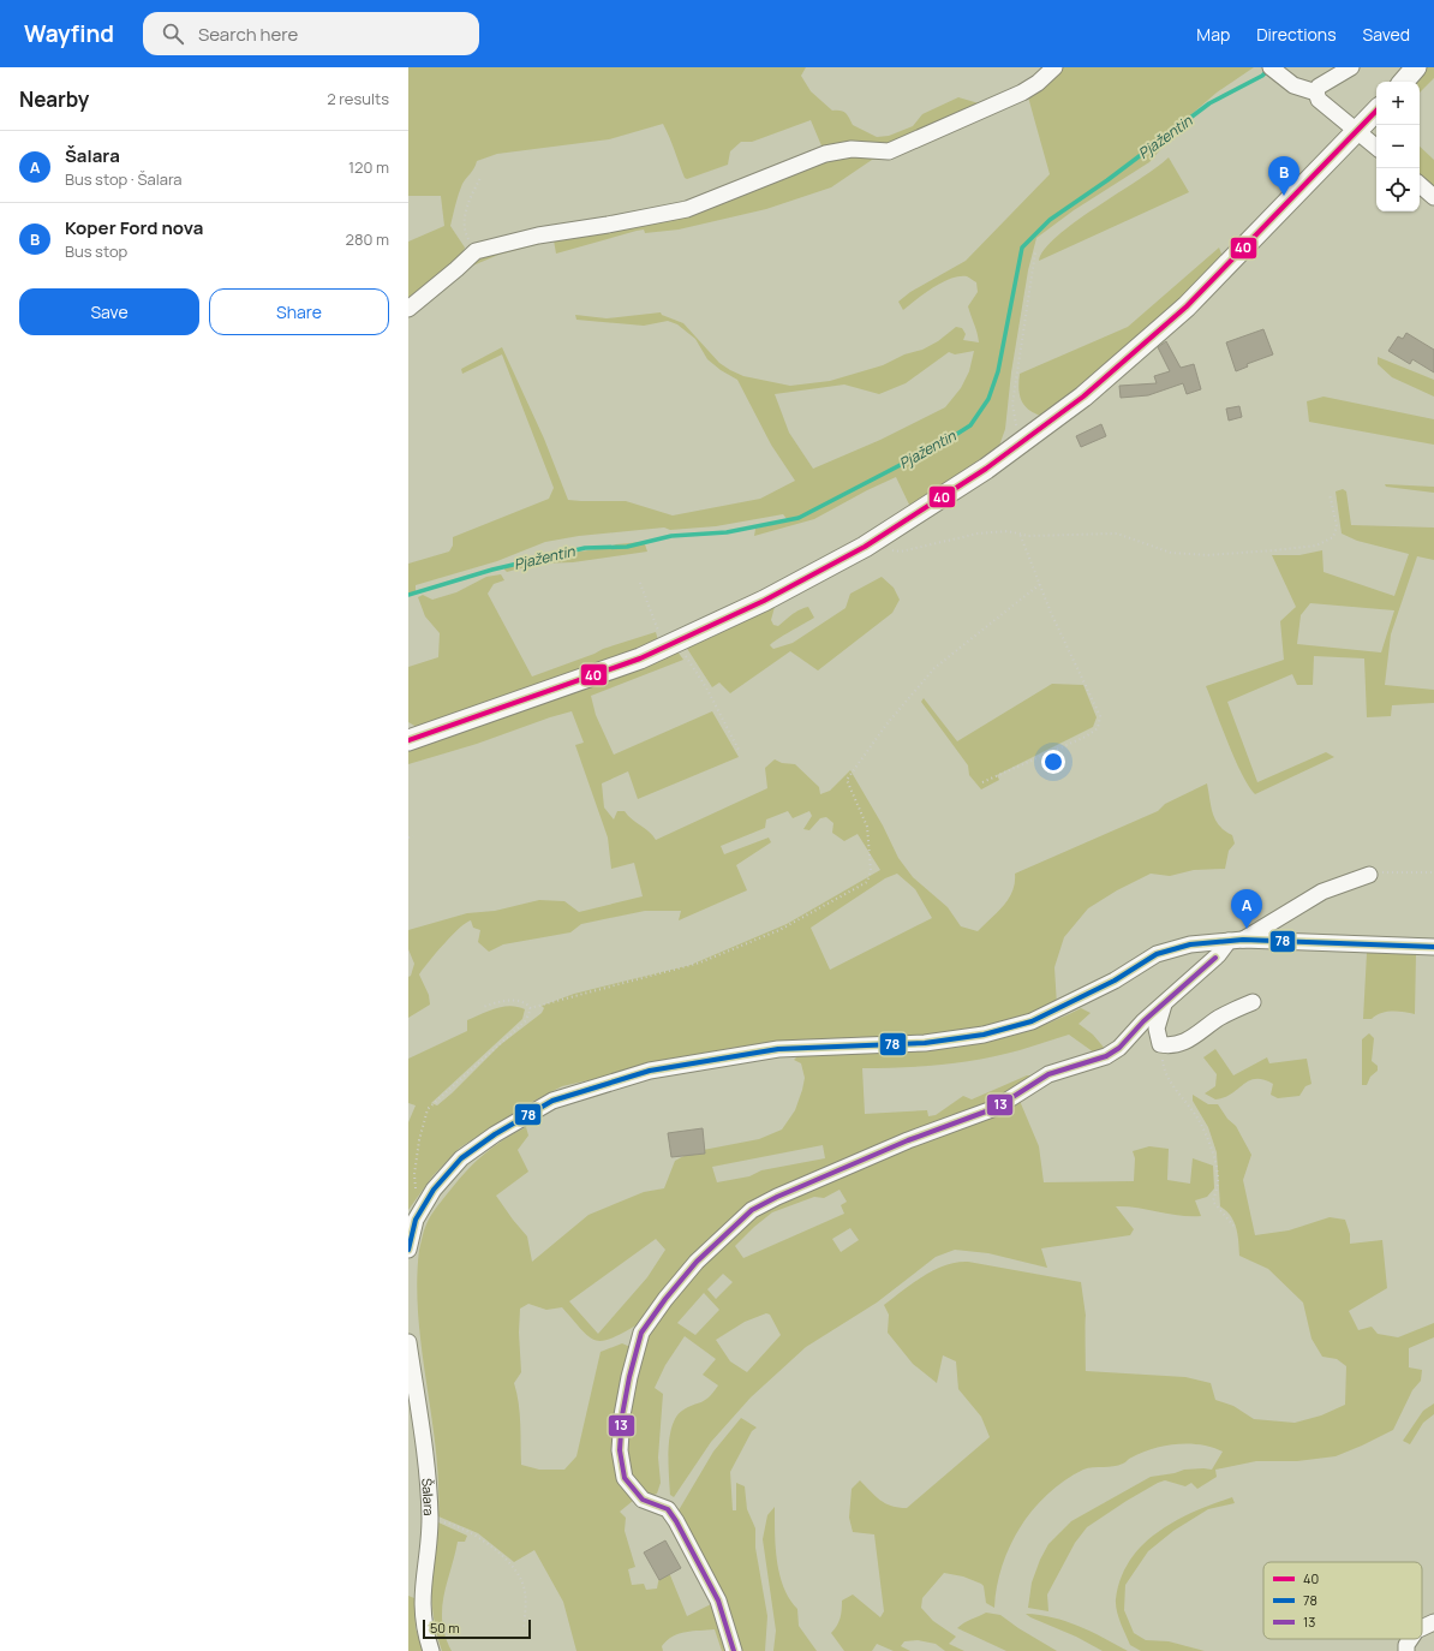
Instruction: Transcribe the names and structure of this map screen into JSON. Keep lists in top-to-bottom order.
{
  "streets": {
    "street": ["Šalara"]
  },
  "water": ["Pjažentin"],
  "lines": ["transit line 40", "transit line 78", "transit line 13"],
  "legend": ["40", "78", "13"],
  "scale_bar": "50 m",
  "page": {
    "header": "Wayfind",
    "search": "Search here",
    "nav": ["Map", "Directions", "Saved"],
    "heading": ["Nearby", "2 results"],
    "map_buttons": ["+", "−"],
    "list": [
      {
        "mark": "A",
        "name": "Šalara",
        "note": "Bus stop · Šalara",
        "value": "120 m"
      },
      {
        "mark": "B",
        "name": "Koper Ford nova",
        "note": "Bus stop",
        "value": "280 m"
      }
    ],
    "pins": ["B", "A"],
    "buttons": ["Save", "Share"],
    "scale": "50 m"
  }
}
